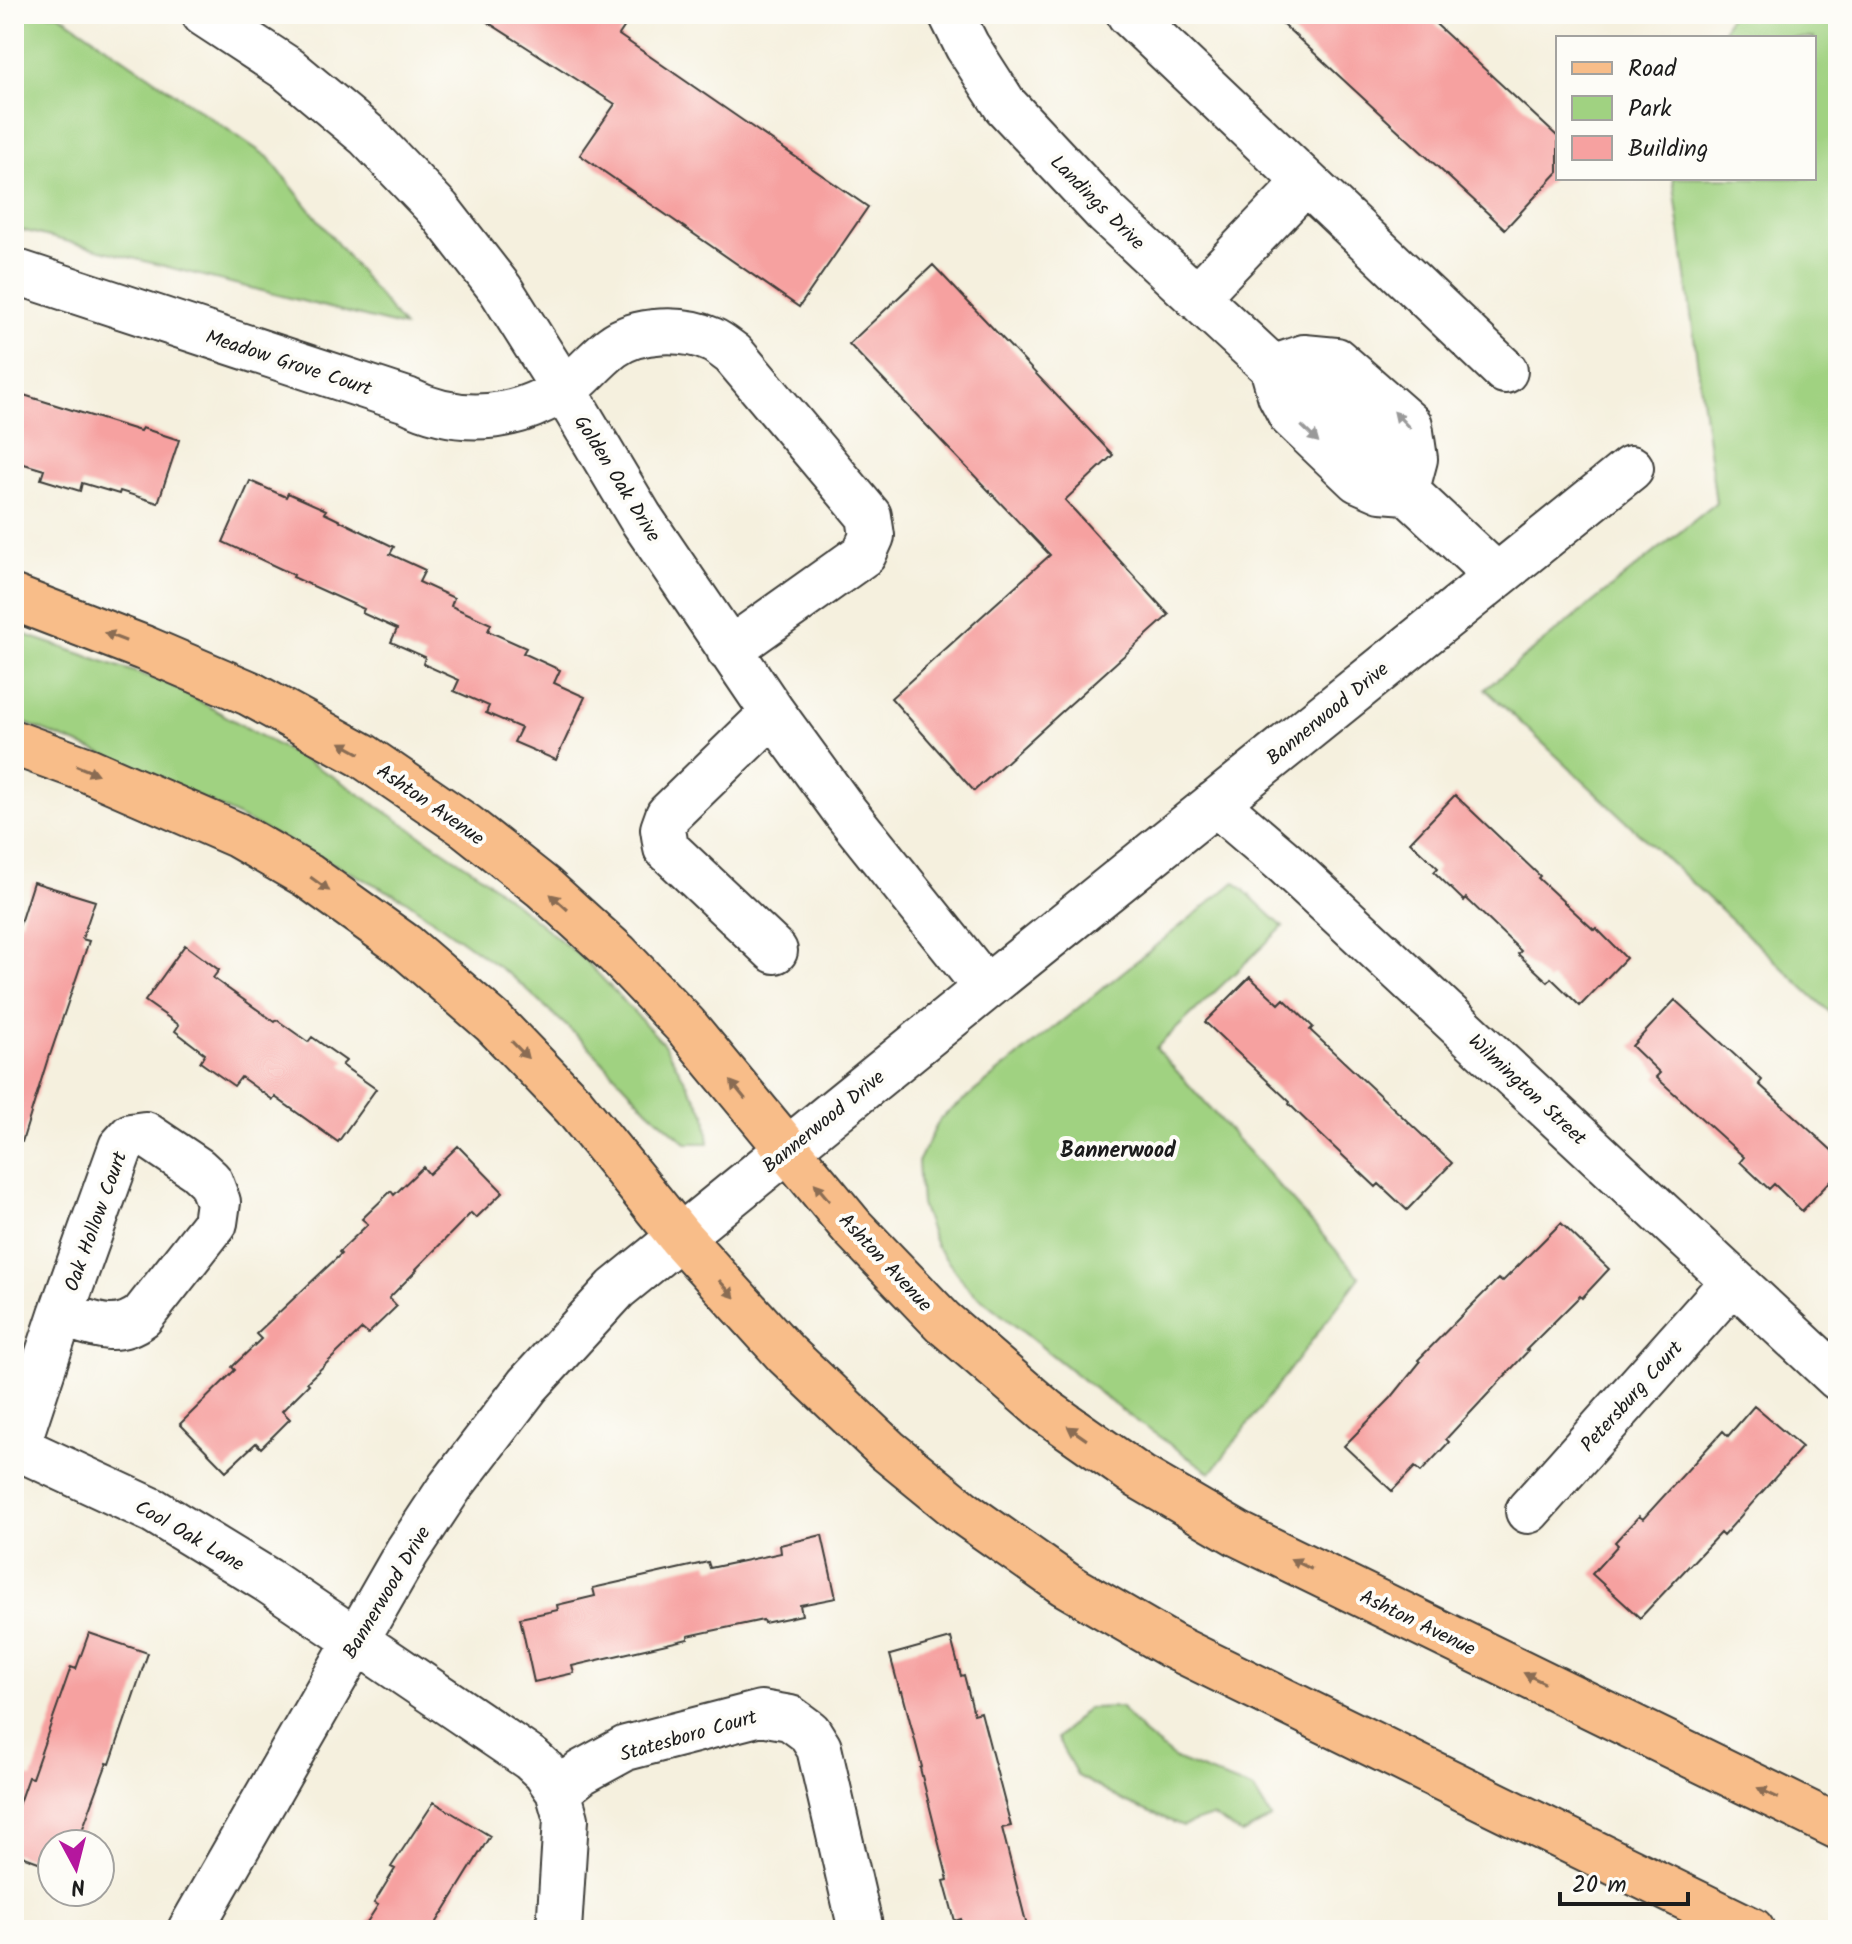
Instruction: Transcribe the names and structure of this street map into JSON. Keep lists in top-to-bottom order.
{
  "streets": {
    "main road": ["Ashton Avenue"],
    "street": [
      "Landings Drive",
      "Meadow Grove Court",
      "Golden Oak Drive",
      "Bannerwood Drive",
      "Wilmington Street",
      "Oak Hollow Court",
      "Petersburg Court",
      "Cool Oak Lane",
      "Statesboro Court"
    ]
  },
  "crossings": [
    ["Meadow Grove Court", "Golden Oak Drive"],
    ["Golden Oak Drive", "Bannerwood Drive"],
    ["Bannerwood Drive", "Ashton Avenue"],
    ["Bannerwood Drive", "Wilmington Street"],
    ["Bannerwood Drive", "Cool Oak Lane"],
    ["Wilmington Street", "Petersburg Court"],
    ["Oak Hollow Court", "Cool Oak Lane"]
  ],
  "districts": ["Bannerwood"],
  "legend": ["Road", "Park", "Building"],
  "scale_bar": "20 m",
  "north": "bottom"
}
